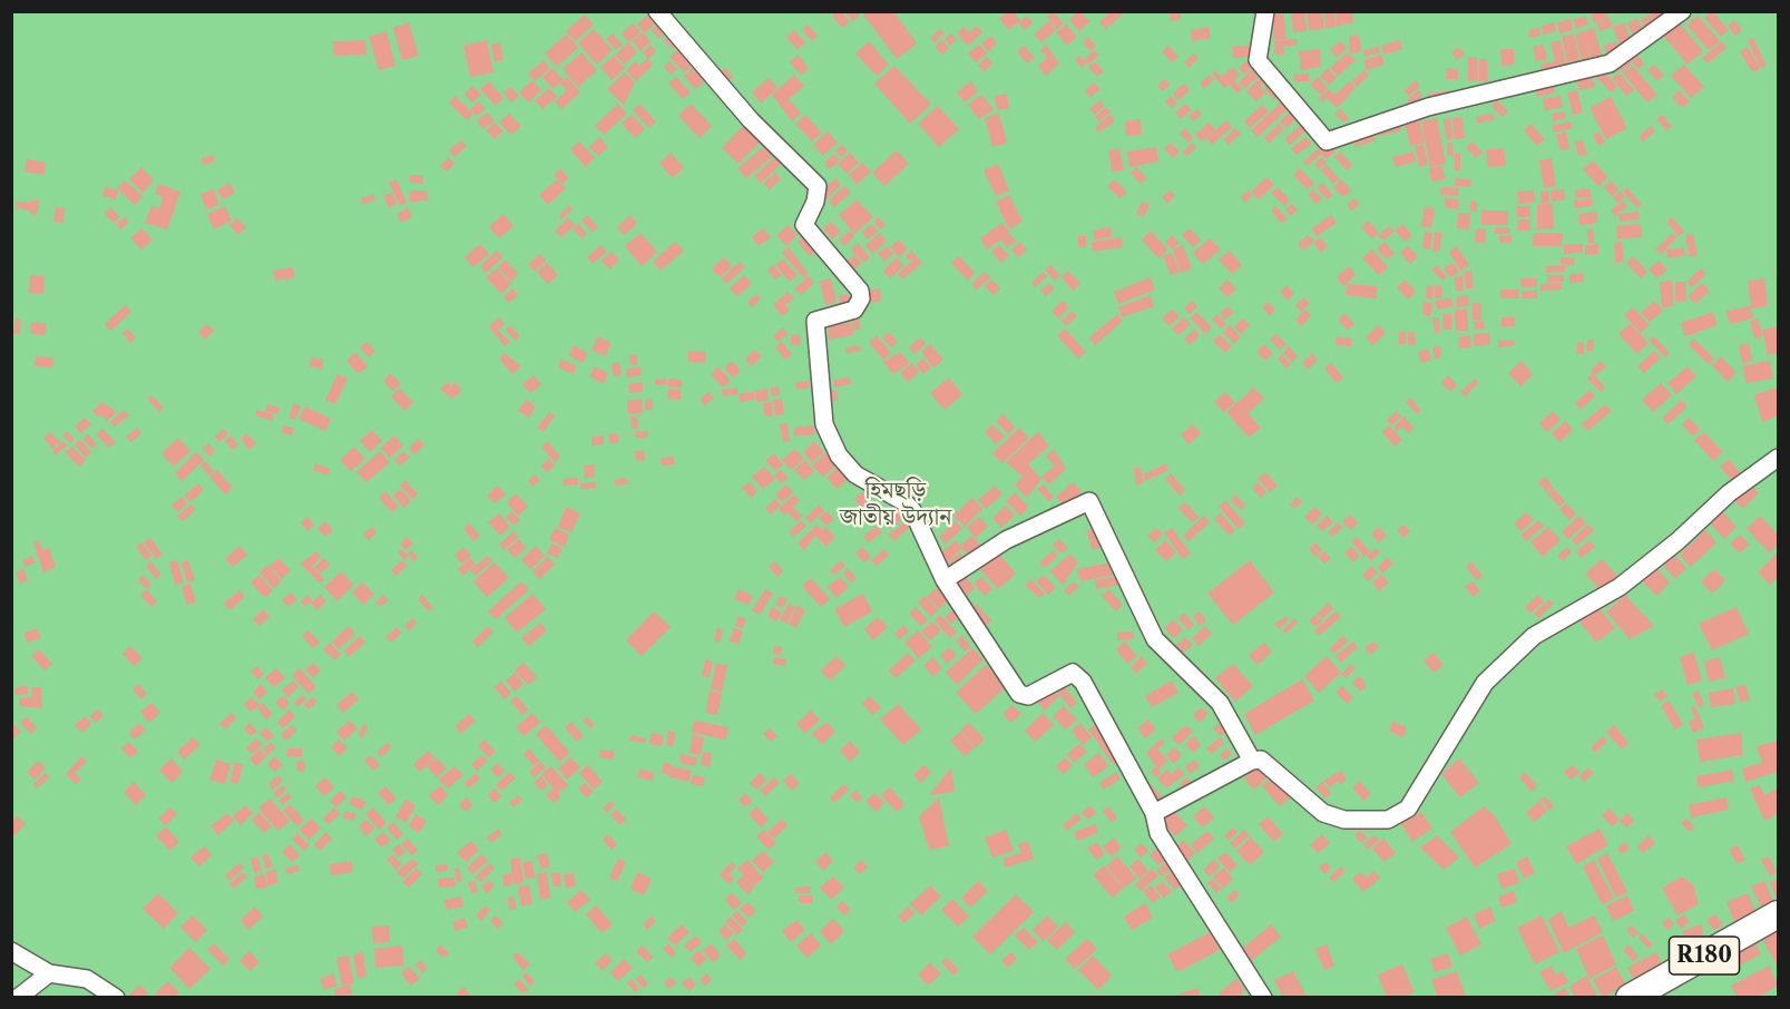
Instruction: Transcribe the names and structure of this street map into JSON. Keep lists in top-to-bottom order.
{
  "streets": {
    "main road": ["R180"]
  },
  "parks": ["হিমছড়ি জাতীয় উদ্যান"]
}
